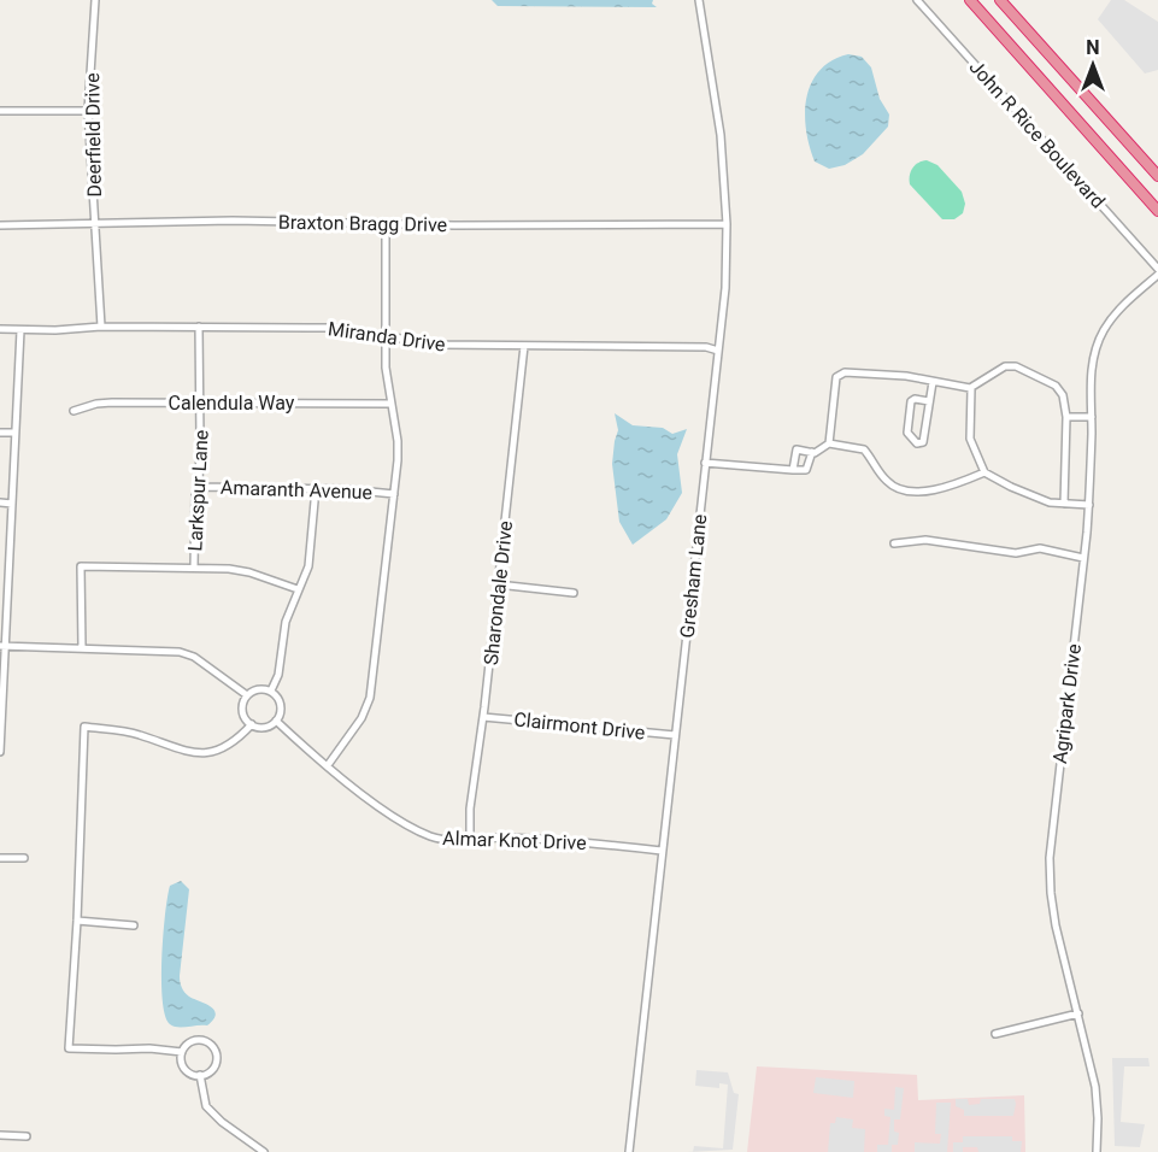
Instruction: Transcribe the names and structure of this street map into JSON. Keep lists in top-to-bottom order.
{
  "streets": {
    "street": [
      "John R Rice Boulevard",
      "Deerfield Drive",
      "Braxton Bragg Drive",
      "Miranda Drive",
      "Calendula Way",
      "Amaranth Avenue",
      "Larkspur Lane",
      "Gresham Lane",
      "Sharondale Drive",
      "Agripark Drive",
      "Clairmont Drive",
      "Almar Knot Drive"
    ]
  },
  "crossings": [
    ["Deerfield Drive", "Braxton Bragg Drive"],
    ["Deerfield Drive", "Miranda Drive"],
    ["Braxton Bragg Drive", "Gresham Lane"],
    ["Miranda Drive", "Larkspur Lane"],
    ["Miranda Drive", "Gresham Lane"],
    ["Miranda Drive", "Sharondale Drive"],
    ["Calendula Way", "Larkspur Lane"],
    ["Amaranth Avenue", "Larkspur Lane"],
    ["Gresham Lane", "Clairmont Drive"],
    ["Gresham Lane", "Almar Knot Drive"],
    ["Sharondale Drive", "Clairmont Drive"],
    ["Sharondale Drive", "Almar Knot Drive"]
  ],
  "north": "top"
}
